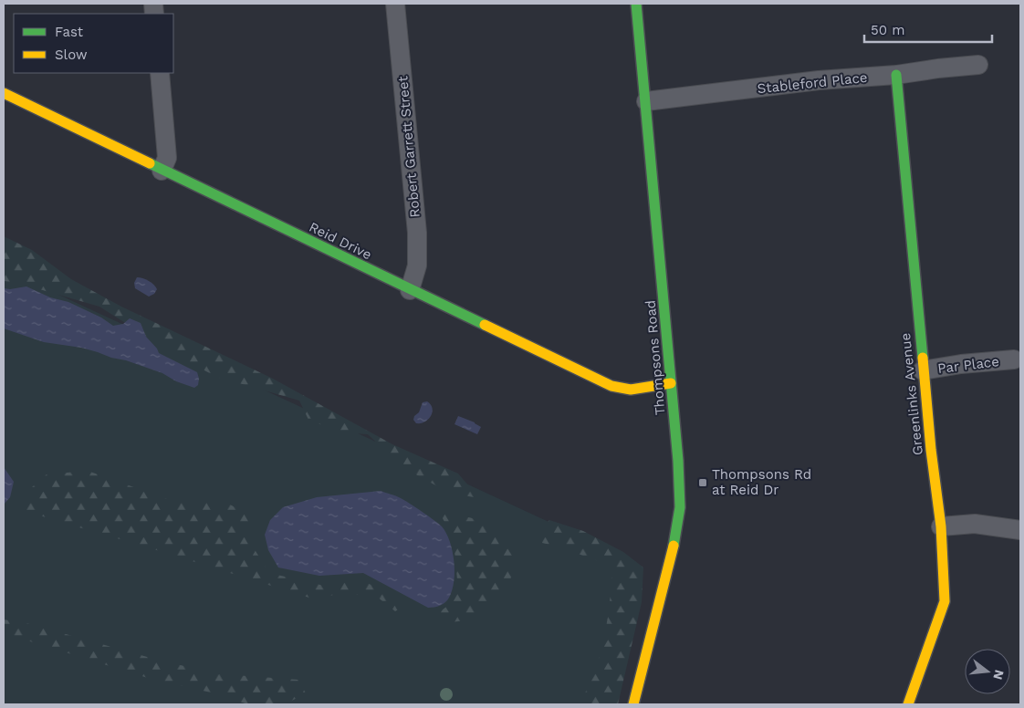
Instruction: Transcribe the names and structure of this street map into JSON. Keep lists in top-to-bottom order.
{
  "streets": {
    "street": [
      "Stableford Place",
      "Robert Garrett Street",
      "Reid Drive",
      "Thompsons Road",
      "Par Place",
      "Greenlinks Avenue"
    ]
  },
  "crossings": [
    ["Stableford Place", "Thompsons Road"],
    ["Stableford Place", "Greenlinks Avenue"],
    ["Robert Garrett Street", "Reid Drive"],
    ["Reid Drive", "Thompsons Road"],
    ["Par Place", "Greenlinks Avenue"]
  ],
  "places": {
    "transit": ["Thompsons Rd at Reid Dr"]
  },
  "legend": ["Fast", "Slow"],
  "scale_bar": "50 m",
  "north": "right"
}
